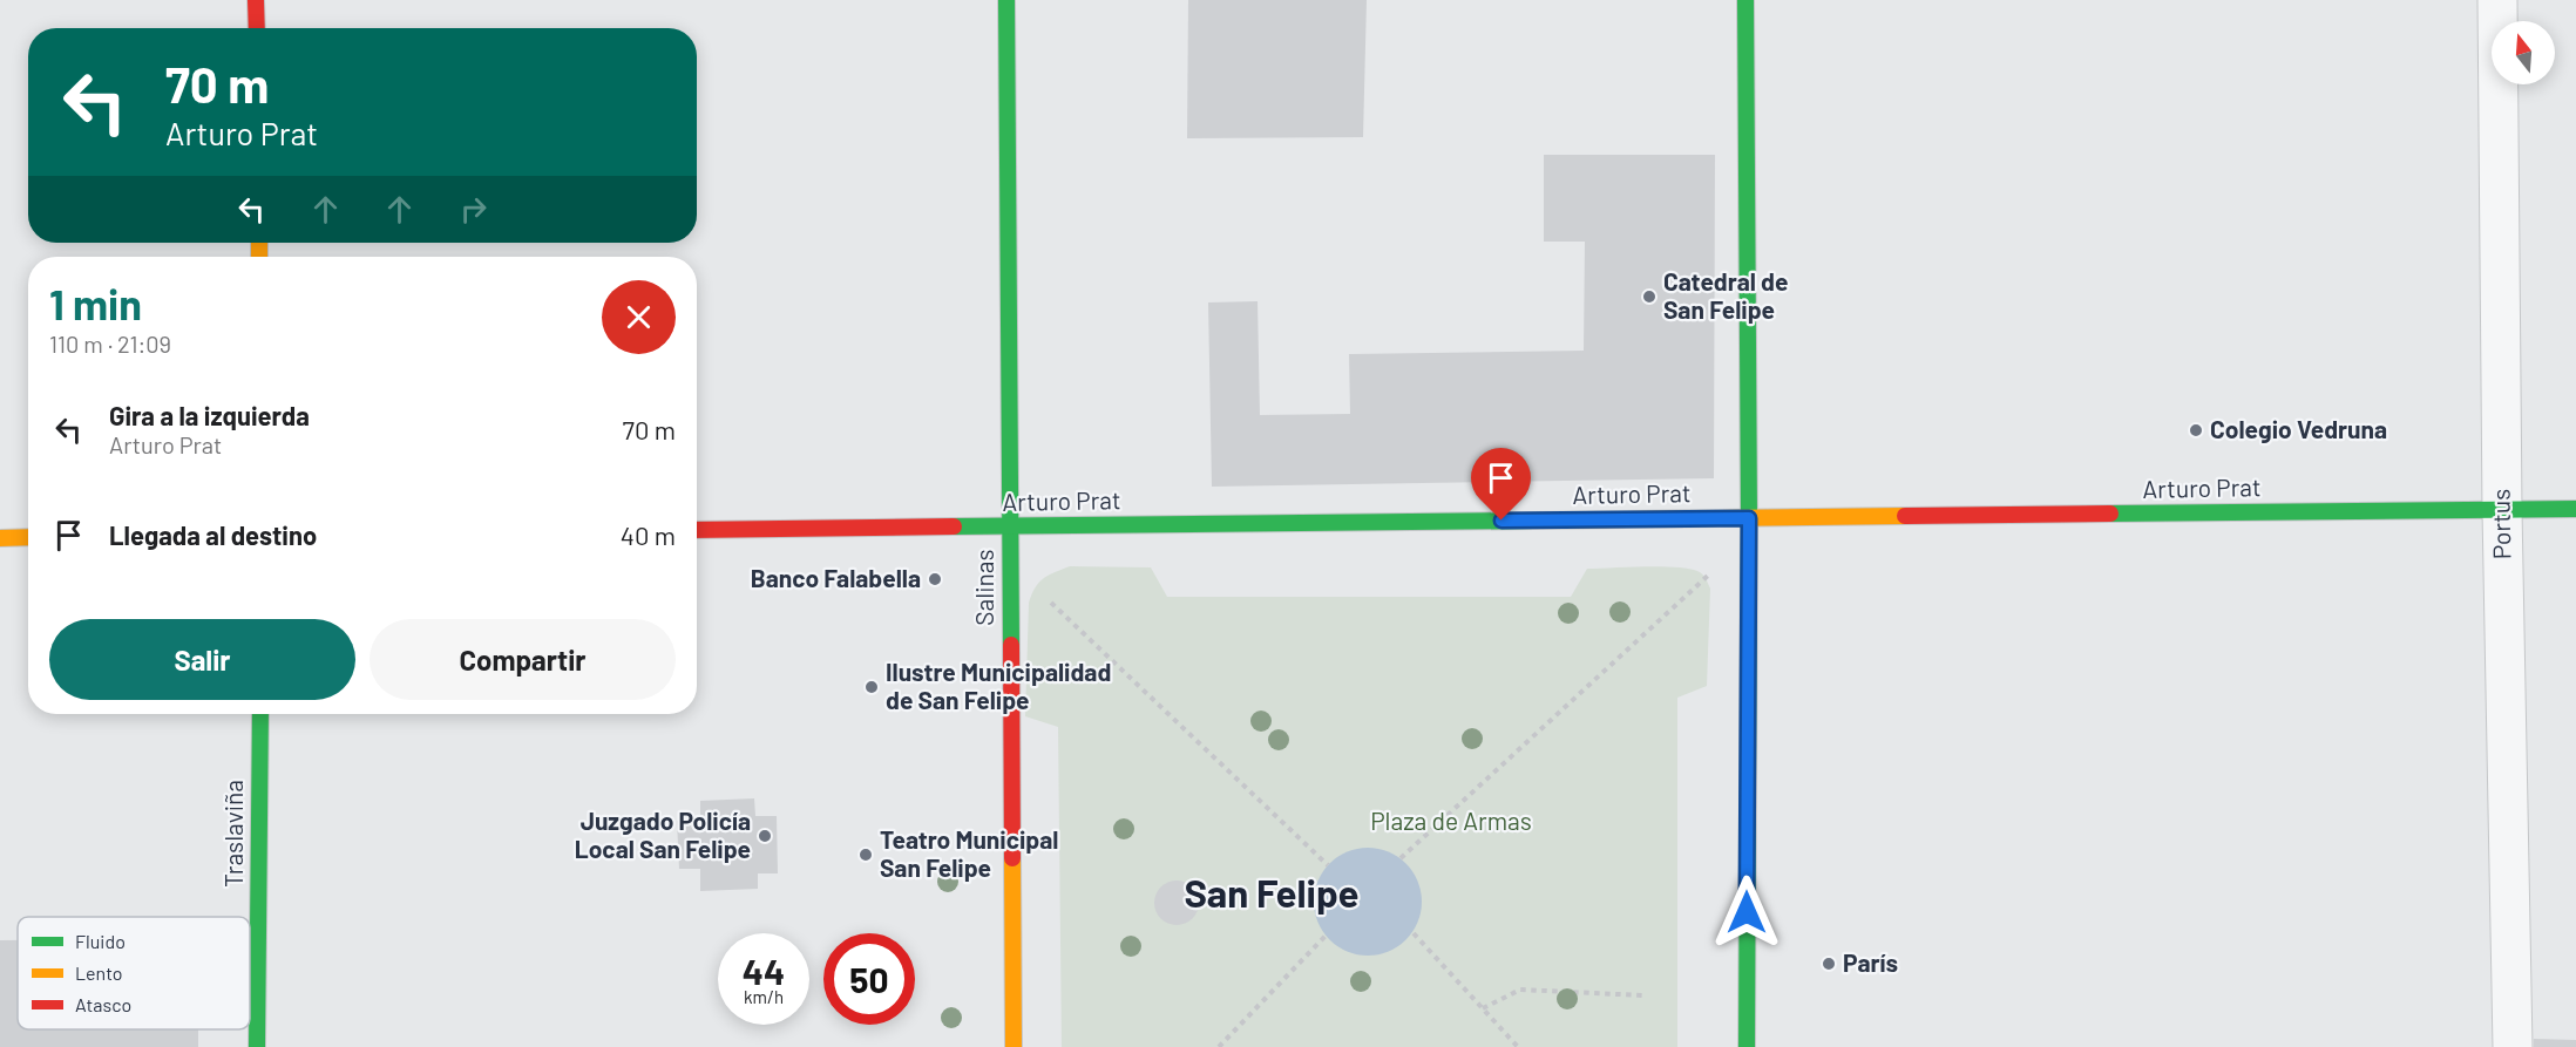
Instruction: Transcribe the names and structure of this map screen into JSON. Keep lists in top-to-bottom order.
{
  "streets": {
    "main road": ["Arturo Prat", "Salinas", "Traslaviña"],
    "street": ["Portus"]
  },
  "crossings": [
    ["Arturo Prat", "Portus"],
    ["Arturo Prat", "Salinas"]
  ],
  "districts": ["San Felipe"],
  "parks": ["Plaza de Armas"],
  "places": [
    "Catedral de San Felipe",
    "Colegio Vedruna",
    "Banco Falabella",
    "Ilustre Municipalidad de San Felipe",
    "Juzgado Policía Local San Felipe",
    "Teatro Municipal San Felipe",
    "París"
  ],
  "legend": ["Fluido", "Lento", "Atasco"],
  "north": "top",
  "page": {
    "turn": ["70 m", "Arturo Prat"],
    "heading": ["1 min", "110 m · 21:09"],
    "list": [
      {
        "name": "Gira a la izquierda",
        "note": "Arturo Prat",
        "value": "70 m"
      },
      {
        "name": "Llegada al destino",
        "value": "40 m"
      }
    ],
    "buttons": ["Salir", "Compartir"],
    "speed": "44 km/h",
    "limit": "50"
  }
}
